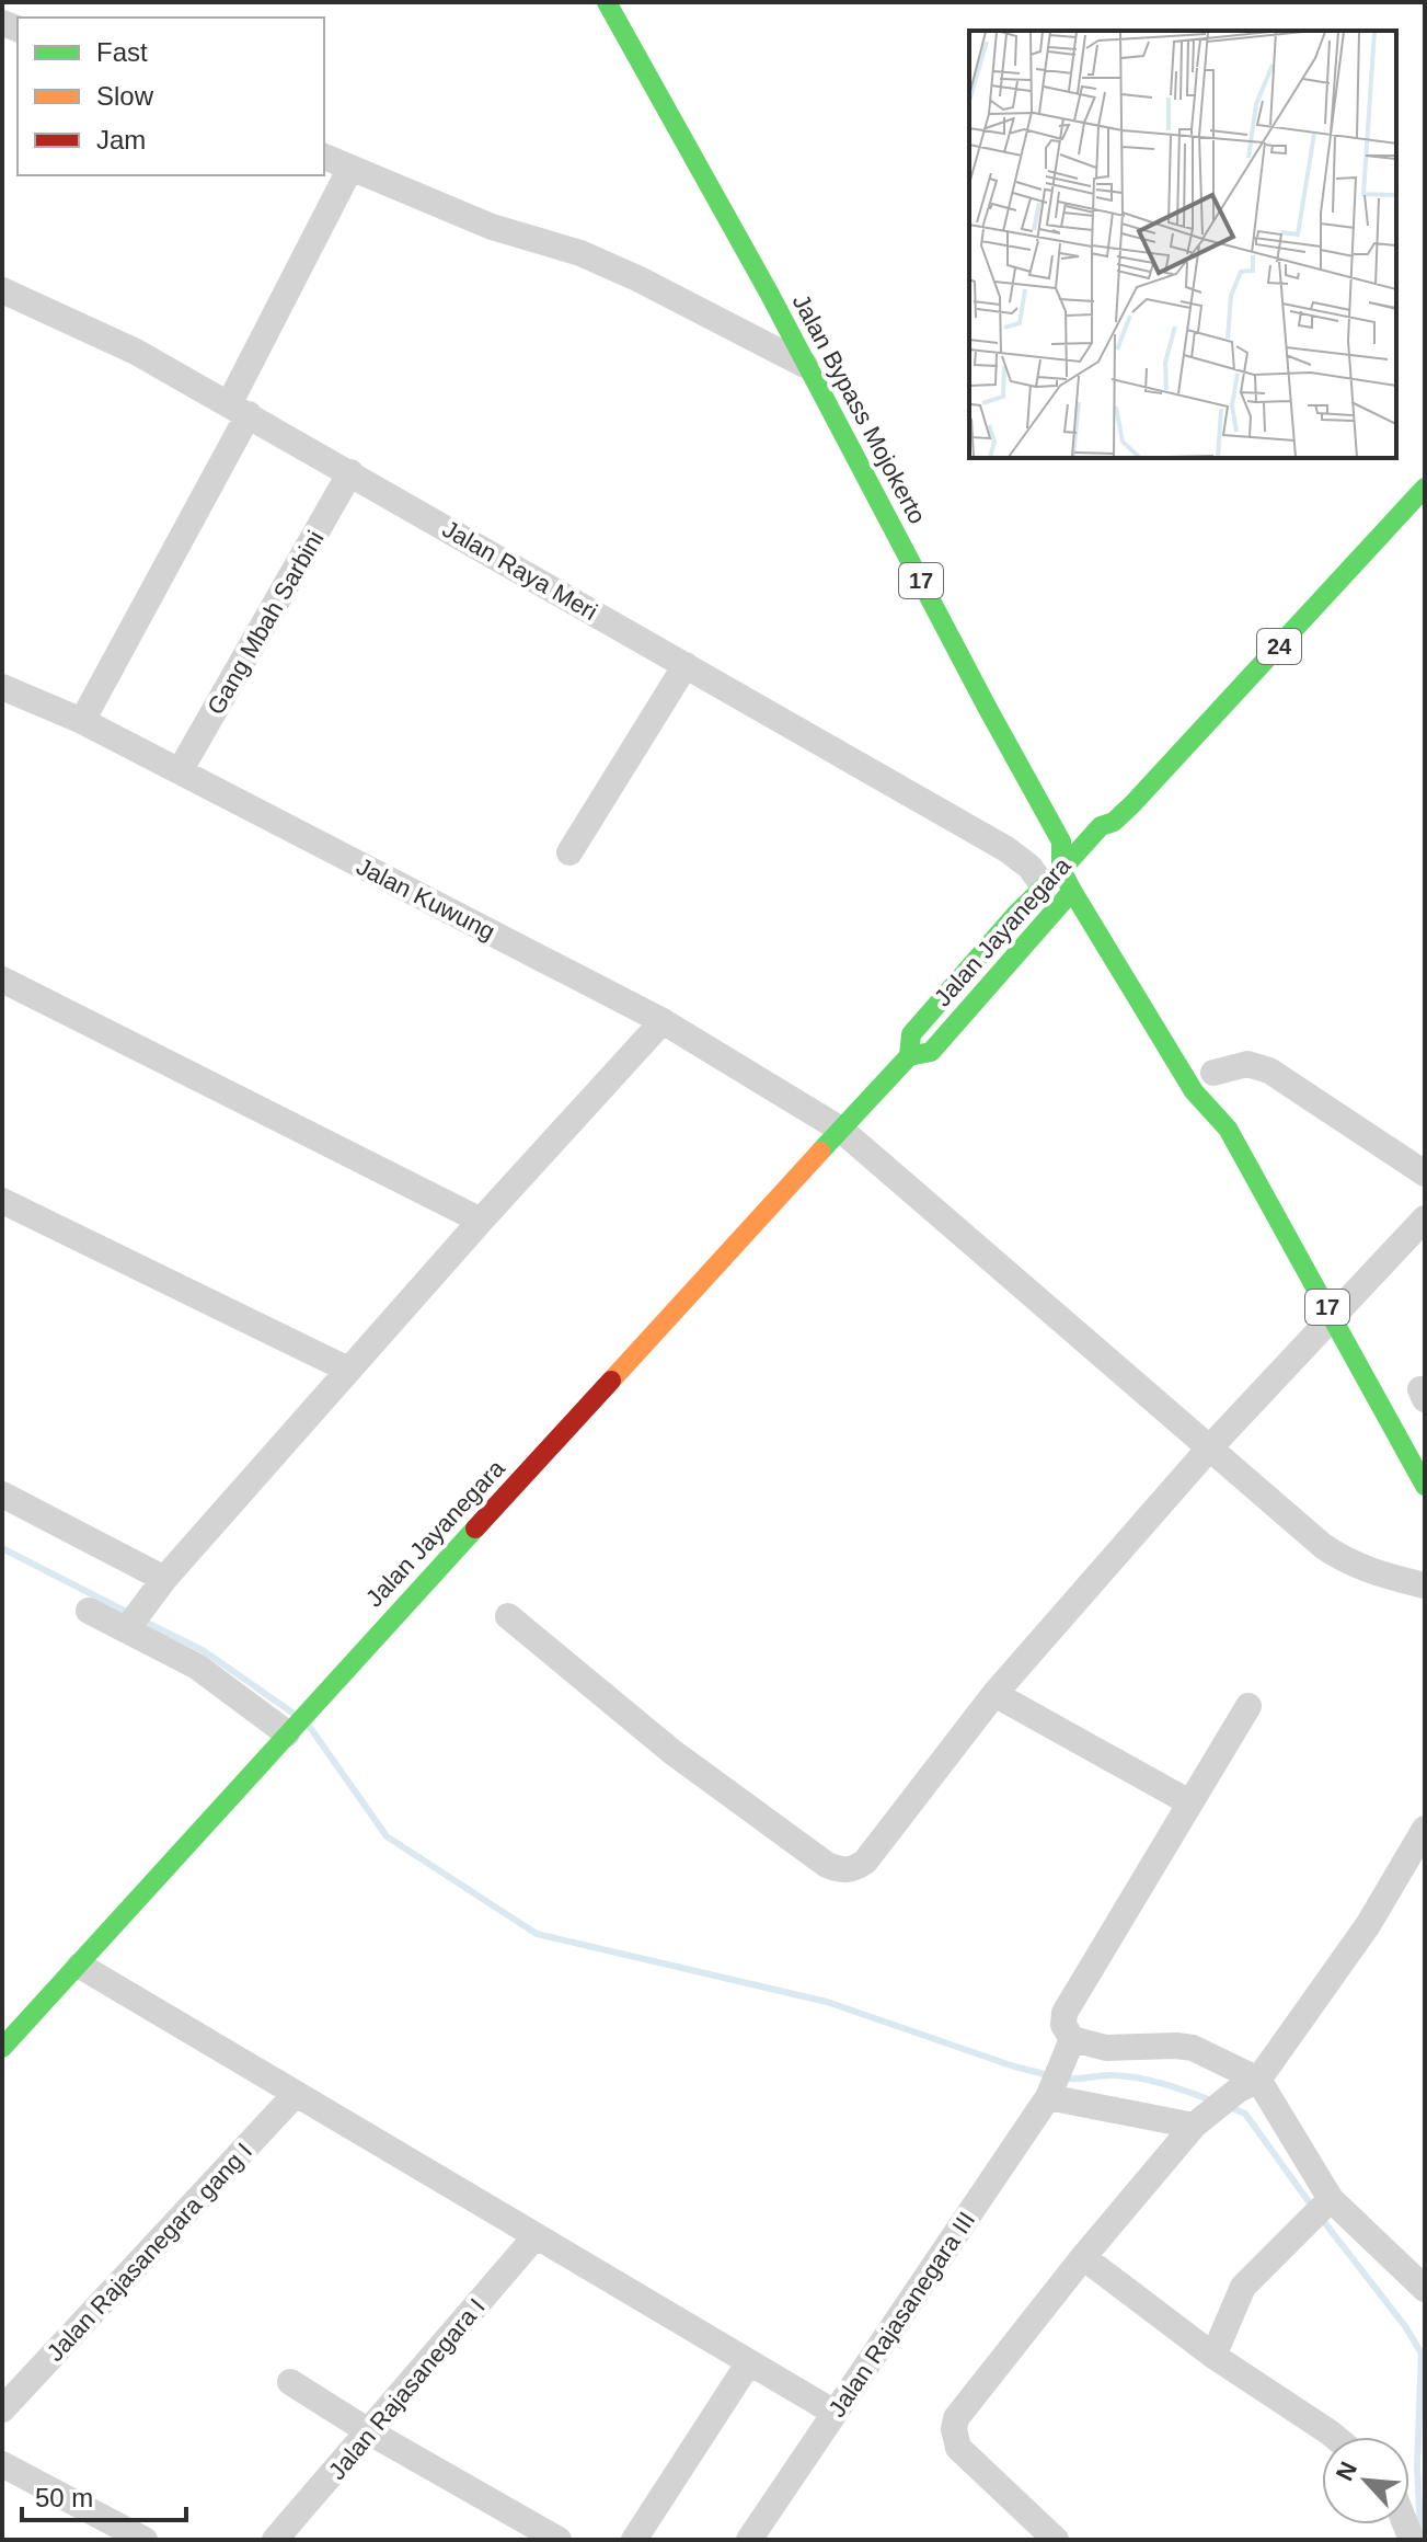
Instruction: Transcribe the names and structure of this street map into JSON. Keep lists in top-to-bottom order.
{
  "streets": {
    "main road": [
      "Jalan Bypass Mojokerto",
      "17",
      "24",
      "Jalan Jayanegara"
    ],
    "street": [
      "Jalan Raya Meri",
      "Gang Mbah Sarbini",
      "Jalan Kuwung",
      "Jalan Rajasanegara gang I",
      "Jalan Rajasanegara III",
      "Jalan Rajasanegara I"
    ]
  },
  "crossings": [
    ["Jalan Raya Meri", "17"],
    ["Jalan Raya Meri", "Gang Mbah Sarbini"],
    ["Jalan Raya Meri", "24"],
    ["Jalan Raya Meri", "Jalan Jayanegara"],
    ["17", "24"],
    ["17", "Jalan Jayanegara"],
    ["Gang Mbah Sarbini", "Jalan Kuwung"],
    ["24", "Jalan Jayanegara"],
    ["Jalan Kuwung", "Jalan Jayanegara"]
  ],
  "legend": ["Fast", "Slow", "Jam"],
  "scale_bar": "50 m",
  "north": "top left"
}
